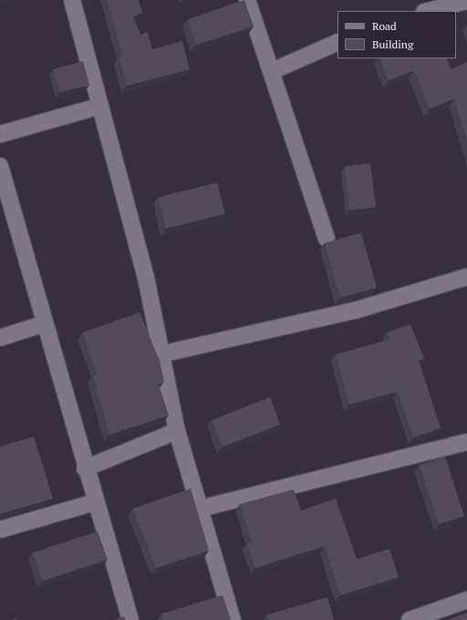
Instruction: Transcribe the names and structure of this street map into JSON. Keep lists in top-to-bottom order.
{
  "legend": ["Road", "Building"]
}
